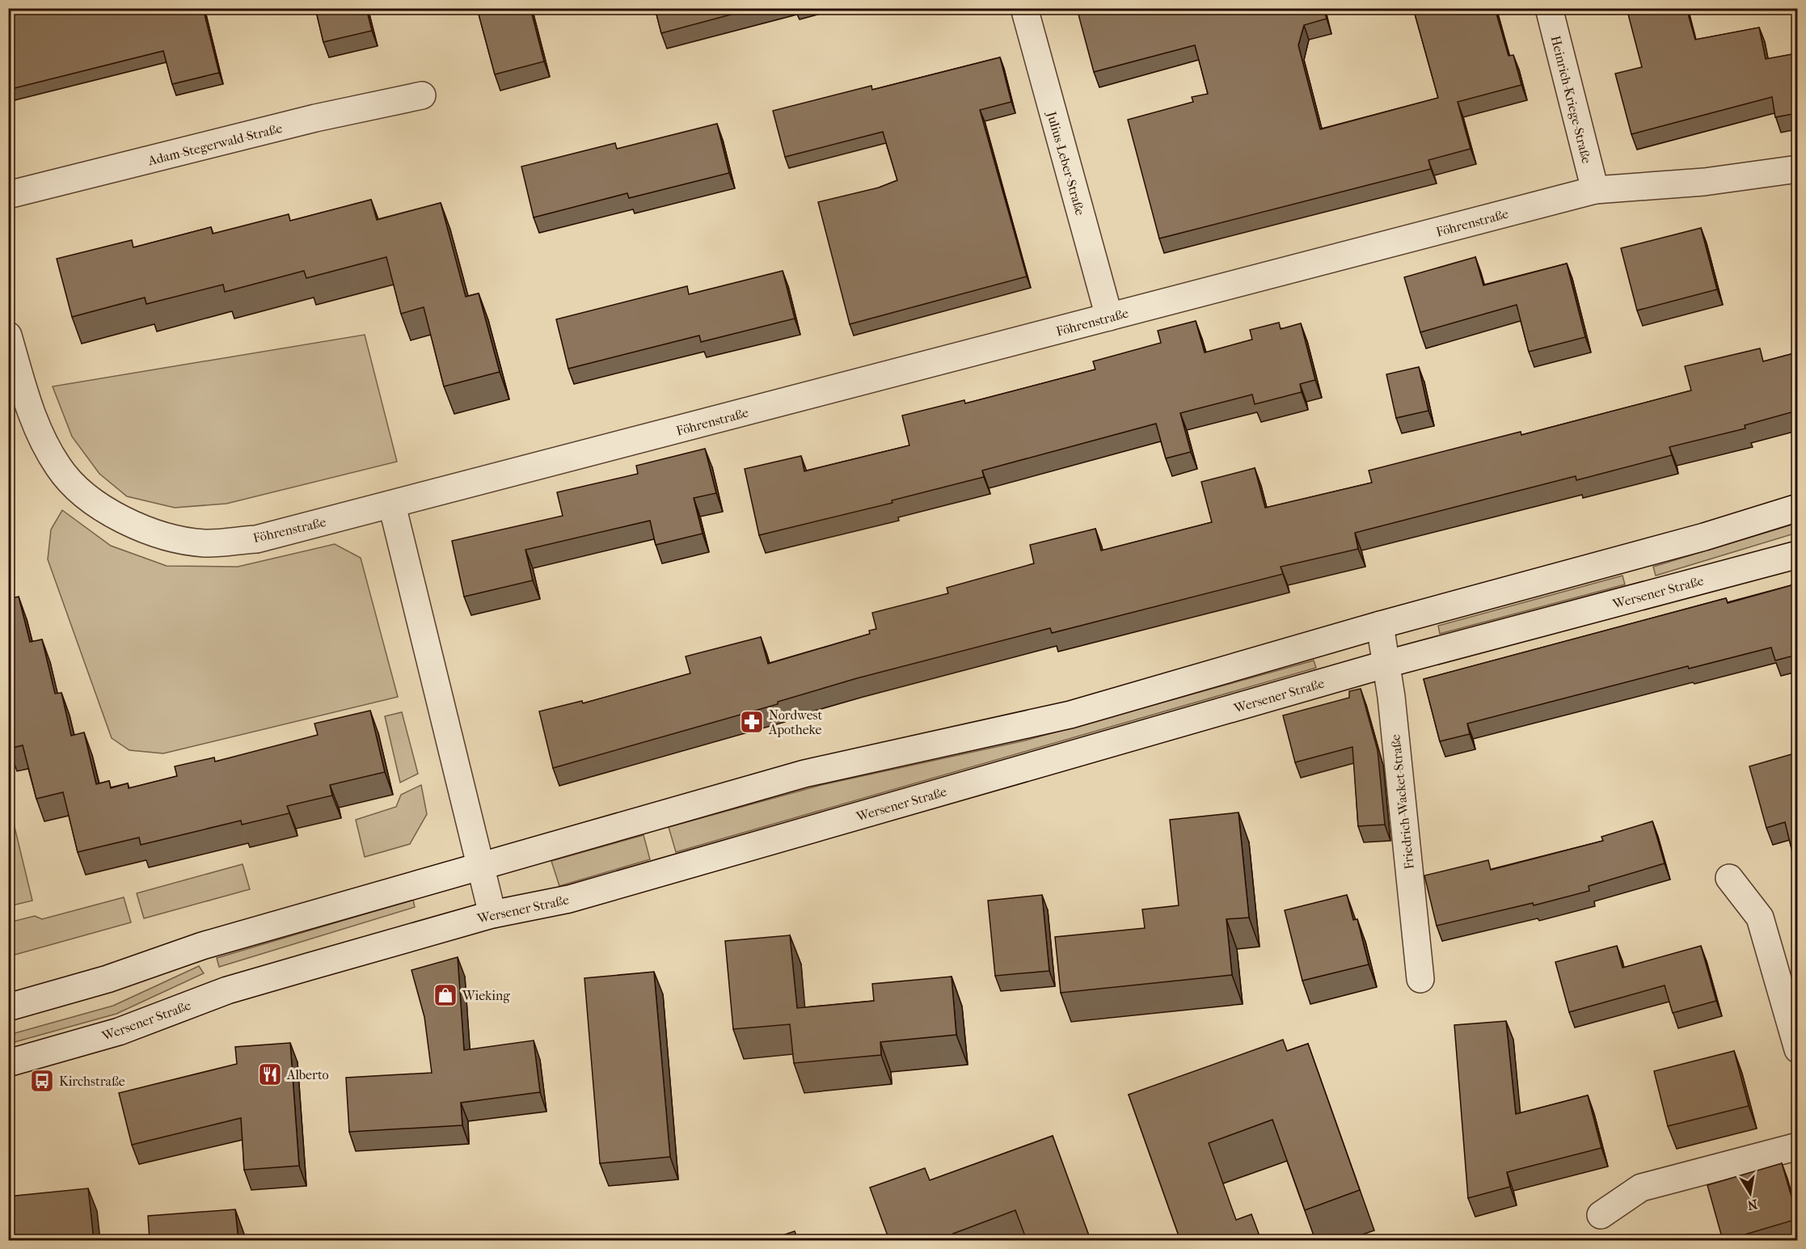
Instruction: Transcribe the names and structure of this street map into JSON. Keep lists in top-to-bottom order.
{
  "streets": {
    "street": [
      "Heinrich-Kriege-Straße",
      "Adam-Stegerwald-Straße",
      "Julius-Leber-Straße",
      "Föhrenstraße",
      "Wersener Straße",
      "Friedrich-Wacket-Straße"
    ]
  },
  "crossings": [
    ["Heinrich-Kriege-Straße", "Föhrenstraße"],
    ["Julius-Leber-Straße", "Föhrenstraße"],
    ["Wersener Straße", "Friedrich-Wacket-Straße"]
  ],
  "places": {
    "pharmacy": ["Nordwest Apotheke"],
    "shop": ["Wieking"],
    "restaurant": ["Alberto"],
    "bus stop": ["Kirchstraße"]
  },
  "north": "bottom"
}
